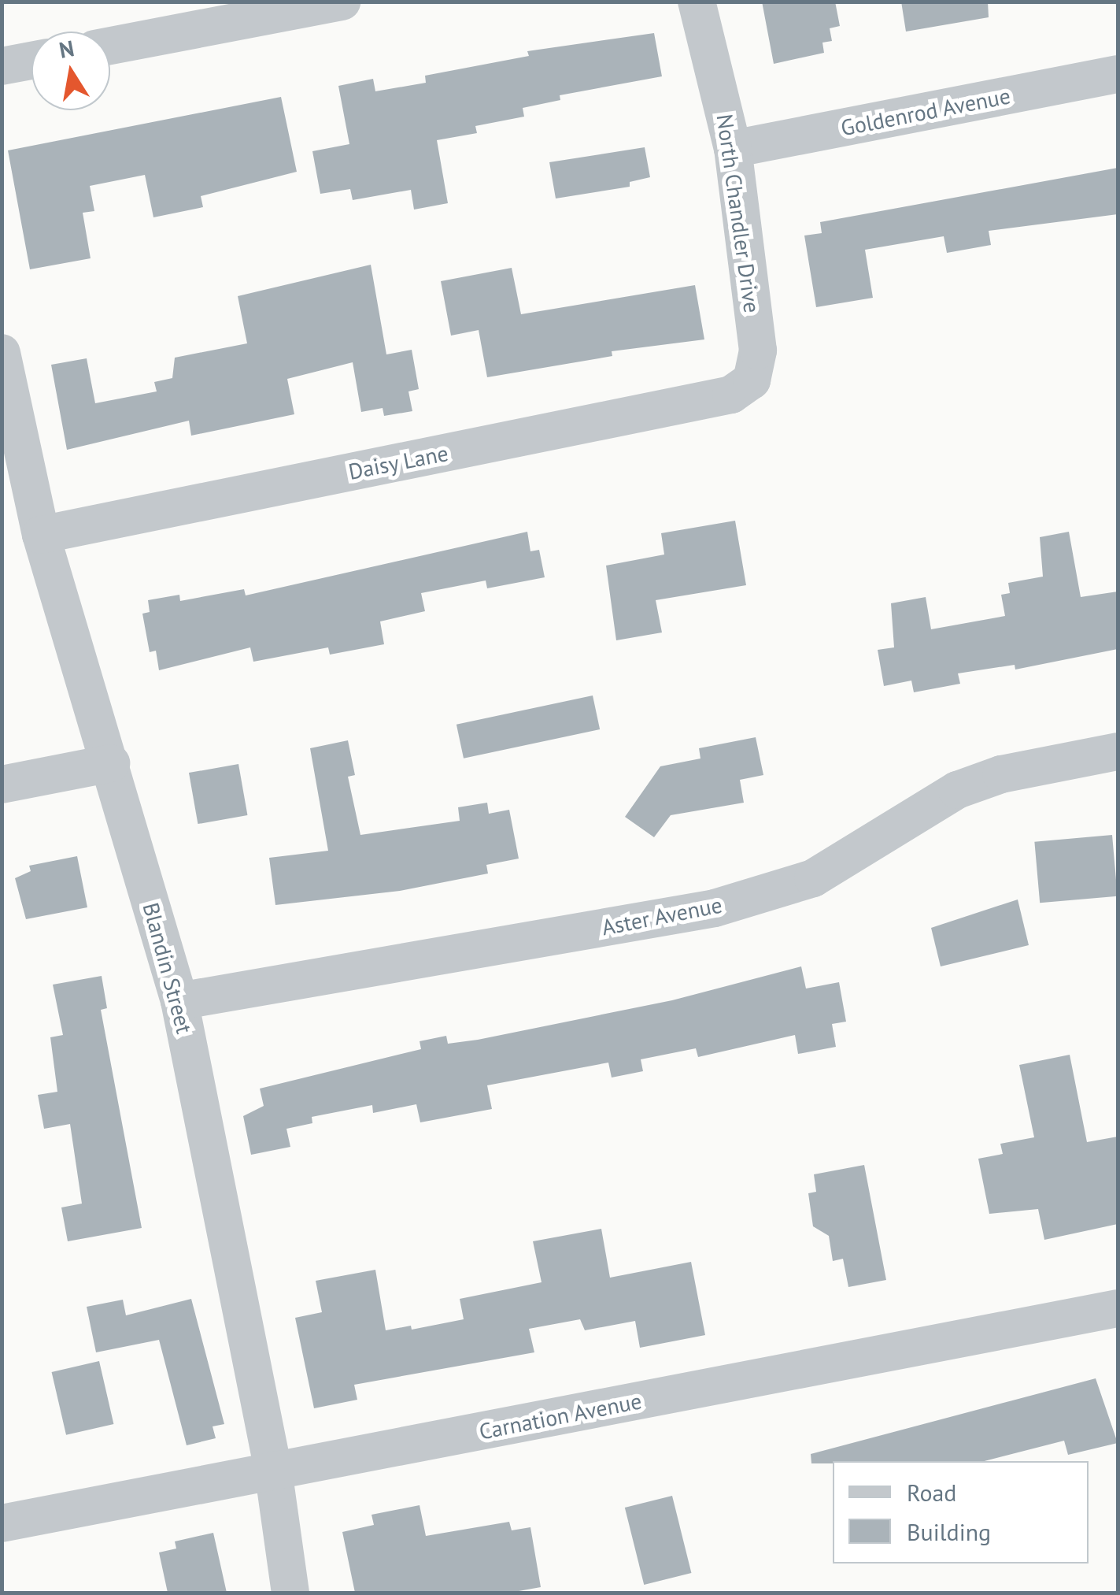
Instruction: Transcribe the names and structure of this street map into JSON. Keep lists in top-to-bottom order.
{
  "streets": {
    "street": [
      "Goldenrod Avenue",
      "North Chandler Drive",
      "Daisy Lane",
      "Aster Avenue",
      "Blandin Street",
      "Carnation Avenue"
    ]
  },
  "crossings": [
    ["Goldenrod Avenue", "North Chandler Drive"],
    ["North Chandler Drive", "Daisy Lane"],
    ["Daisy Lane", "Blandin Street"],
    ["Aster Avenue", "Blandin Street"],
    ["Blandin Street", "Carnation Avenue"]
  ],
  "legend": ["Road", "Building"],
  "north": "top"
}
